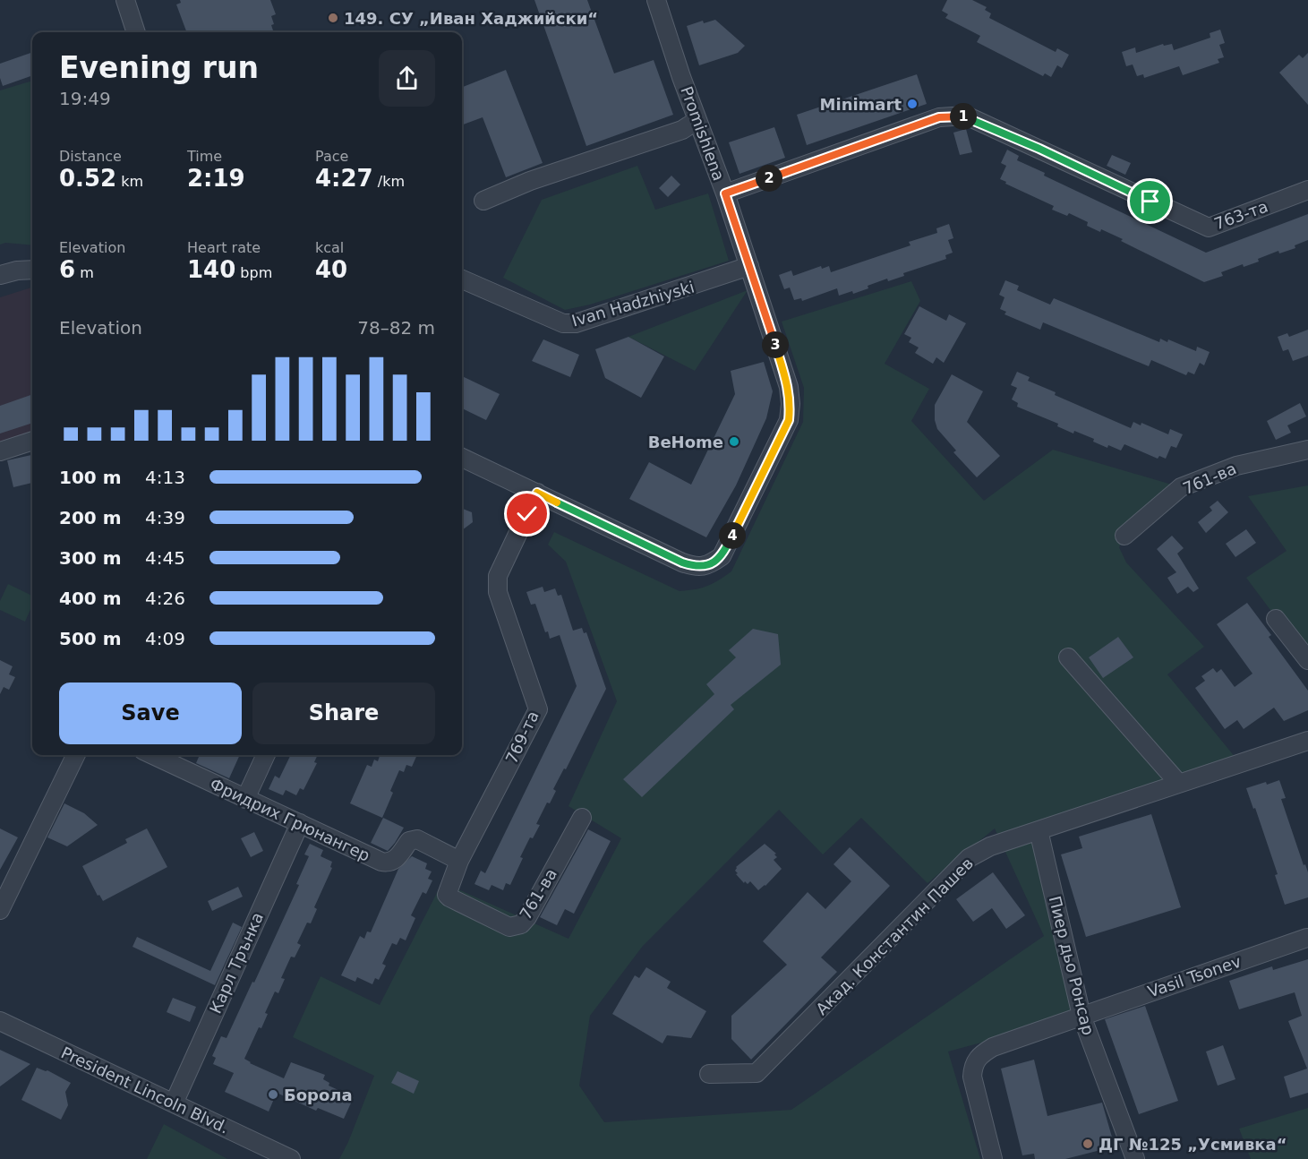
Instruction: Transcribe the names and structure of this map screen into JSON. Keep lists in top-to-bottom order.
{
  "streets": {
    "street": [
      "Promishlena",
      "763-та",
      "Ivan Hadzhiyski",
      "761-ва",
      "769-та",
      "Фридрих Грюнангер",
      "Акад. Константин Пашев",
      "Карл Трънка",
      "Пиер дьо Ронсар",
      "Vasil Tsonev",
      "President Lincoln Blvd."
    ]
  },
  "crossings": [
    ["Promishlena", "763-та"],
    ["Promishlena", "Ivan Hadzhiyski"],
    ["Promishlena", "769-та"],
    ["761-ва", "769-та"],
    ["761-ва", "Фридрих Грюнангер"],
    ["769-та", "Фридрих Грюнангер"],
    ["Фридрих Грюнангер", "Карл Трънка"],
    ["Акад. Константин Пашев", "Пиер дьо Ронсар"],
    ["Карл Трънка", "President Lincoln Blvd."],
    ["Пиер дьо Ронсар", "Vasil Tsonev"]
  ],
  "places": [
    "149. СУ „Иван Хаджийски“",
    "Minimart",
    "BeHome",
    "Борола",
    "ДГ №125 „Усмивка“"
  ],
  "page": {
    "heading": ["Evening run", "19:49"],
    "pins": [
      "1",
      "2",
      "3",
      "4"
    ],
    "stats": [
      ["Distance", "0.52 km"],
      ["Time", "2:19"],
      ["Pace", "4:27 /km"],
      ["Elevation", "6 m"],
      ["Heart rate", "140 bpm"],
      ["kcal", "40"]
    ],
    "chart": ["Elevation", "78–82 m"],
    "list": [
      {
        "name": "100 m",
        "note": "4:13"
      },
      {
        "name": "200 m",
        "note": "4:39"
      },
      {
        "name": "300 m",
        "note": "4:45"
      },
      {
        "name": "400 m",
        "note": "4:26"
      },
      {
        "name": "500 m",
        "note": "4:09"
      }
    ],
    "buttons": ["Save", "Share"]
  }
}
